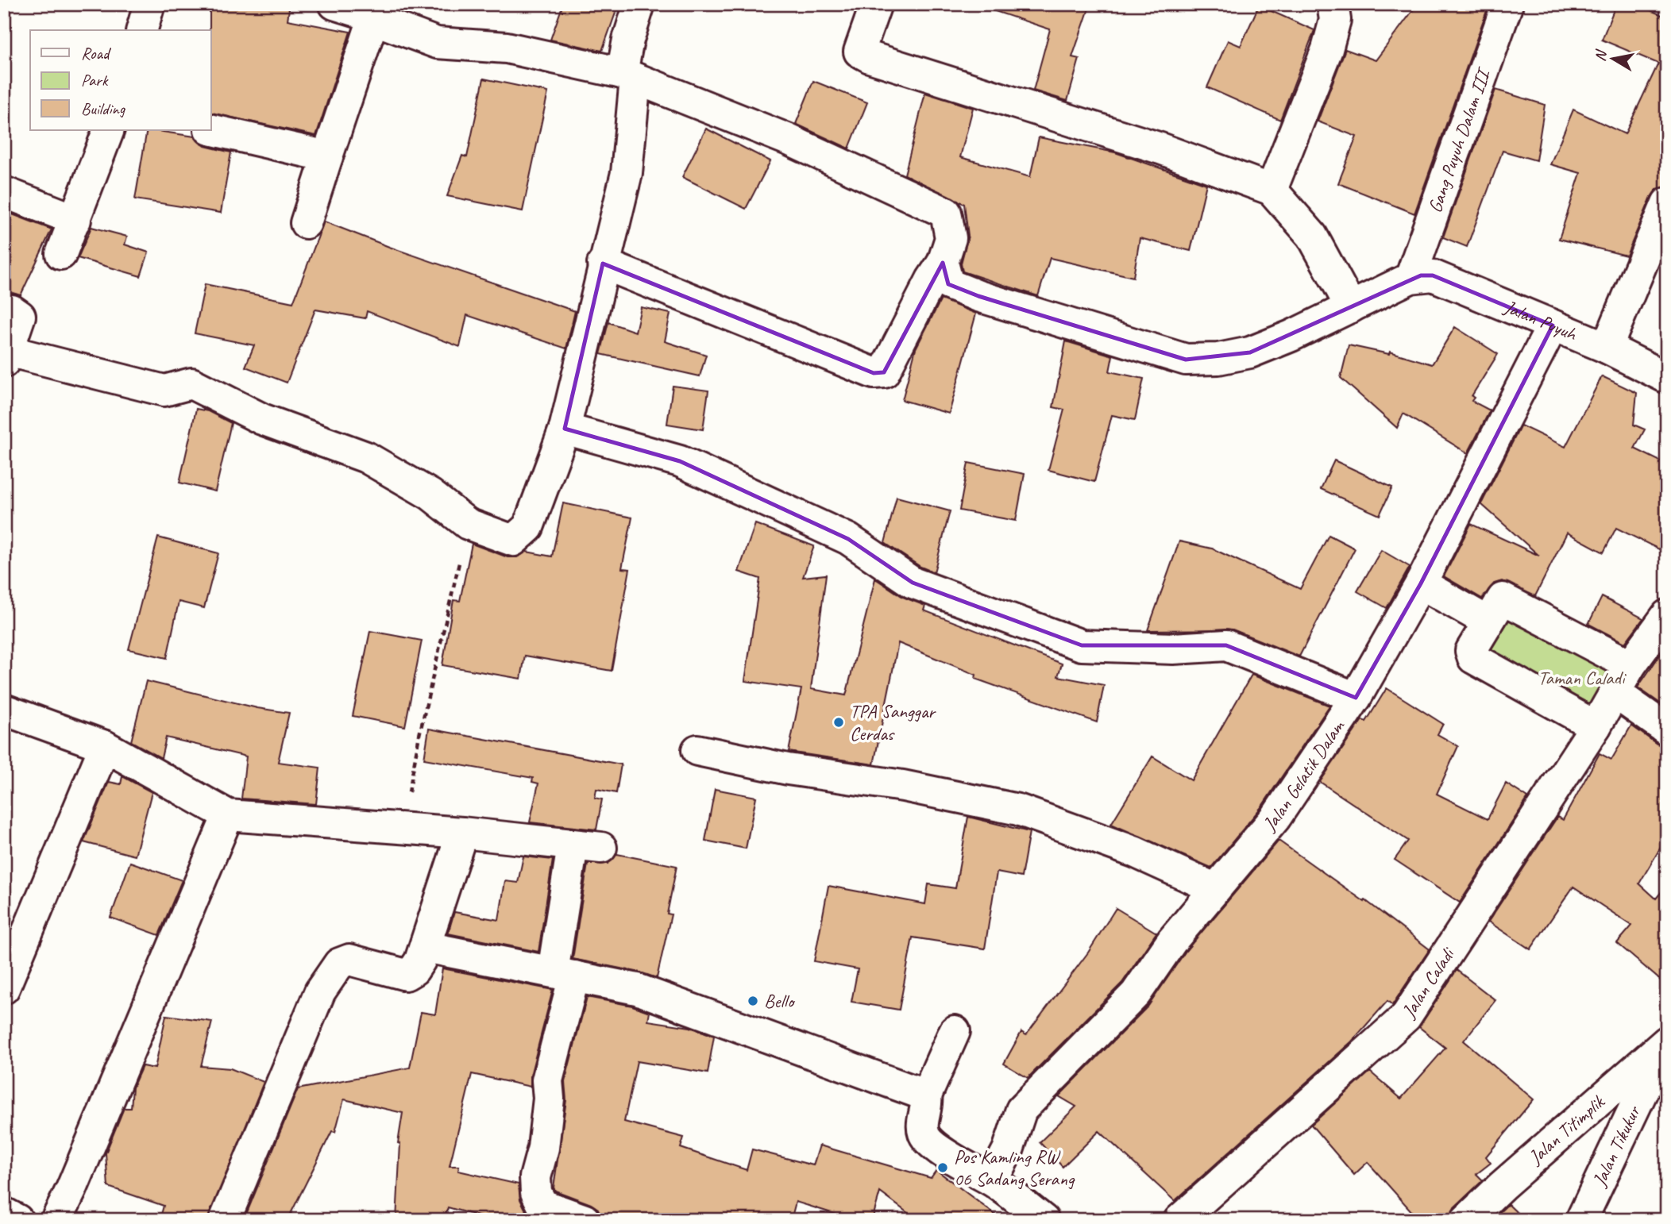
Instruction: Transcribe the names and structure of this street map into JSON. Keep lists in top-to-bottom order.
{
  "streets": {
    "street": [
      "Gang Puyuh Dalam III",
      "Jalan Puyuh",
      "Jalan Gelatik Dalam",
      "Jalan Caladi",
      "Jalan Titimplik",
      "Jalan Tikukur"
    ]
  },
  "crossings": [
    ["Gang Puyuh Dalam III", "Jalan Puyuh"],
    ["Jalan Puyuh", "Jalan Gelatik Dalam"],
    ["Jalan Titimplik", "Jalan Tikukur"]
  ],
  "parks": ["Taman Caladi"],
  "places": ["TPA Sanggar Cerdas", "Bello", "Pos Kamling RW 06 Sadang Serang"],
  "legend": ["Road", "Park", "Building"],
  "north": "left"
}
